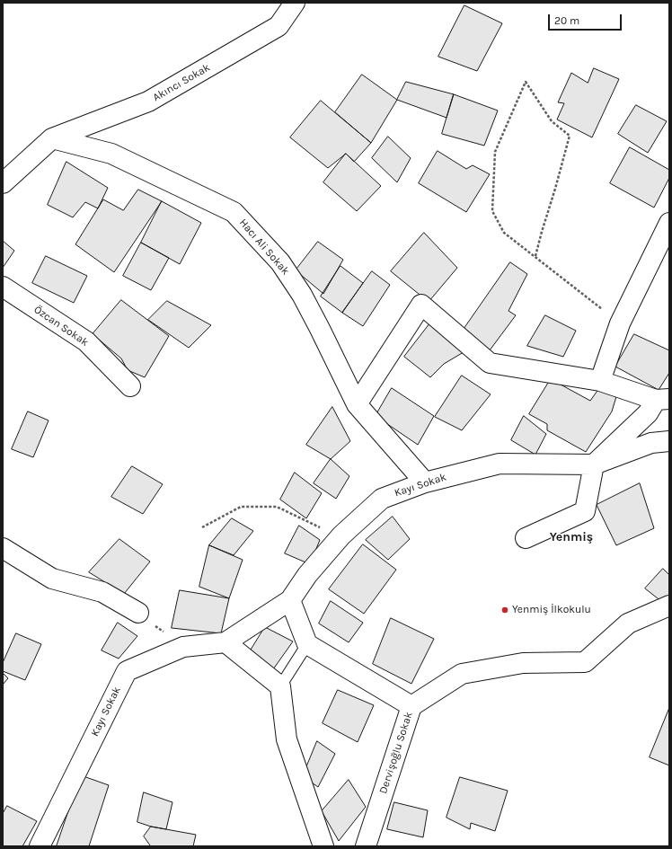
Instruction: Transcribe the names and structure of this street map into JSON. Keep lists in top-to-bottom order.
{
  "streets": {
    "street": [
      "Akıncı Sokak",
      "Hacı Ali Sokak",
      "Özcan Sokak",
      "Kayı Sokak",
      "Dervişoğlu Sokak"
    ]
  },
  "crossings": [
    ["Akıncı Sokak", "Hacı Ali Sokak"],
    ["Hacı Ali Sokak", "Kayı Sokak"]
  ],
  "districts": ["Yenmiş"],
  "places": ["Yenmiş İlkokulu"],
  "scale_bar": "20 m"
}
